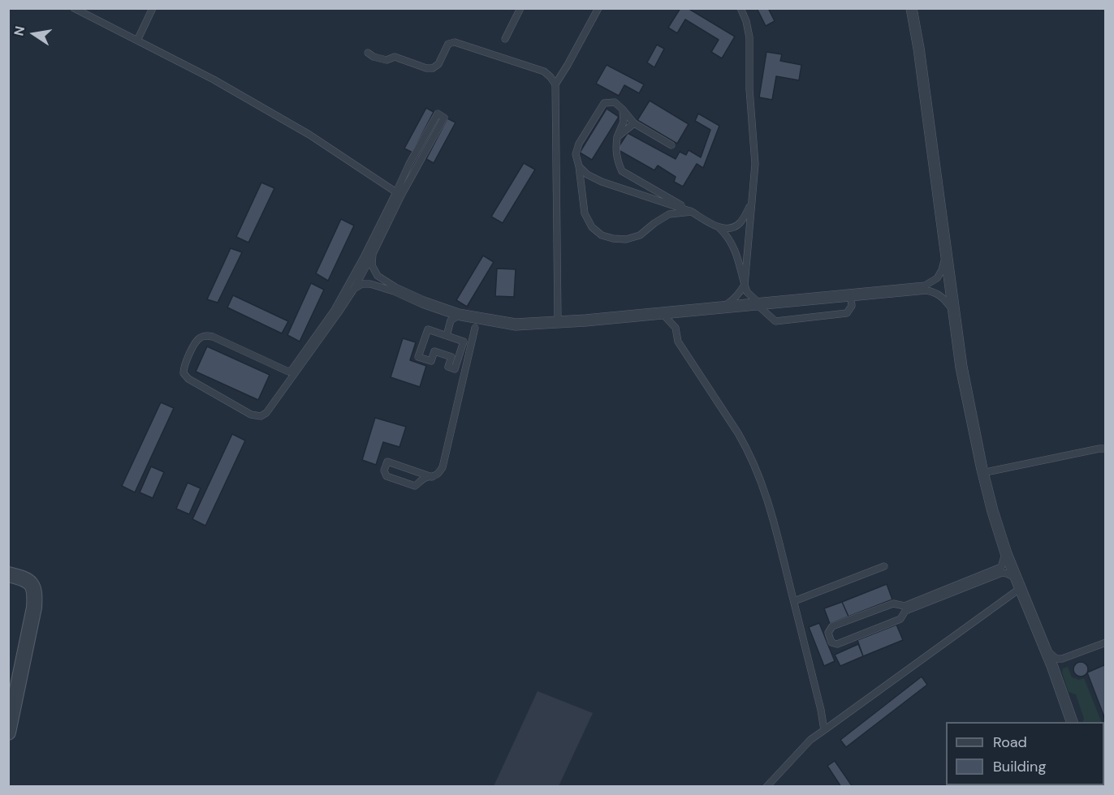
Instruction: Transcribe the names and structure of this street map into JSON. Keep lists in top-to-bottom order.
{
  "legend": ["Road", "Building"],
  "north": "left"
}
